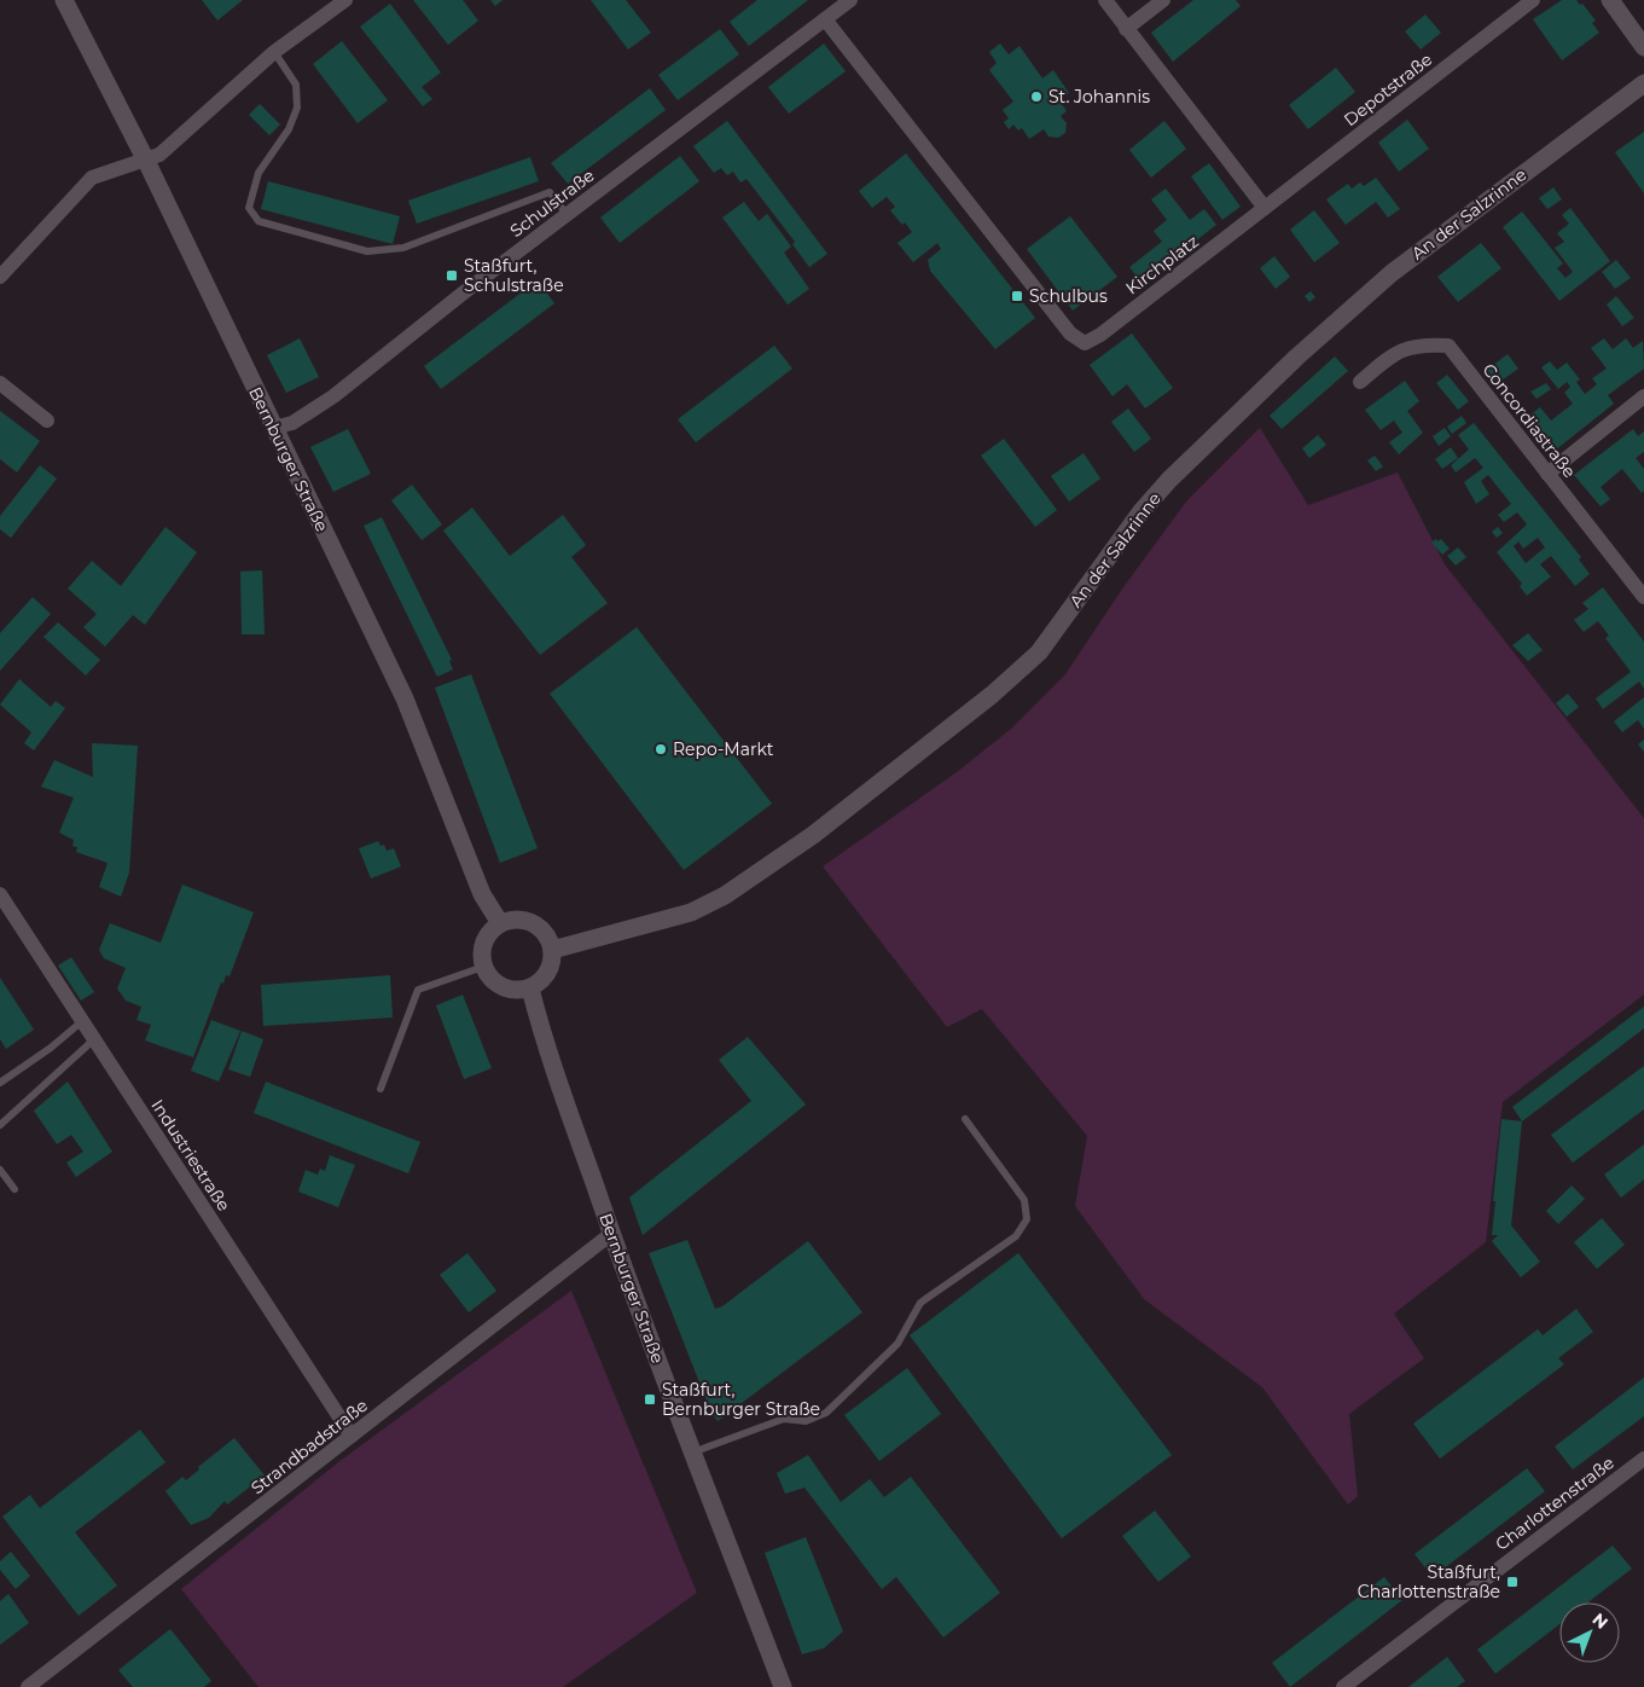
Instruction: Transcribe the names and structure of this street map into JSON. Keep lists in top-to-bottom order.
{
  "streets": {
    "main road": ["An der Salzrinne", "Bernburger Straße"],
    "street": [
      "Depotstraße",
      "Schulstraße",
      "Kirchplatz",
      "Concordiastraße",
      "Industriestraße",
      "Strandbadstraße",
      "Charlottenstraße"
    ]
  },
  "crossings": [
    ["Depotstraße", "Kirchplatz"],
    ["Schulstraße", "Kirchplatz"],
    ["Schulstraße", "Bernburger Straße"],
    ["An der Salzrinne", "Bernburger Straße"],
    ["Bernburger Straße", "Strandbadstraße"],
    ["Industriestraße", "Strandbadstraße"]
  ],
  "places": {
    "other": ["St. Johannis", "Repo-Markt"],
    "transit": [
      "Staßfurt, Schulstraße",
      "Schulbus",
      "Staßfurt, Bernburger Straße",
      "Staßfurt, Charlottenstraße"
    ]
  },
  "north": "top right"
}
